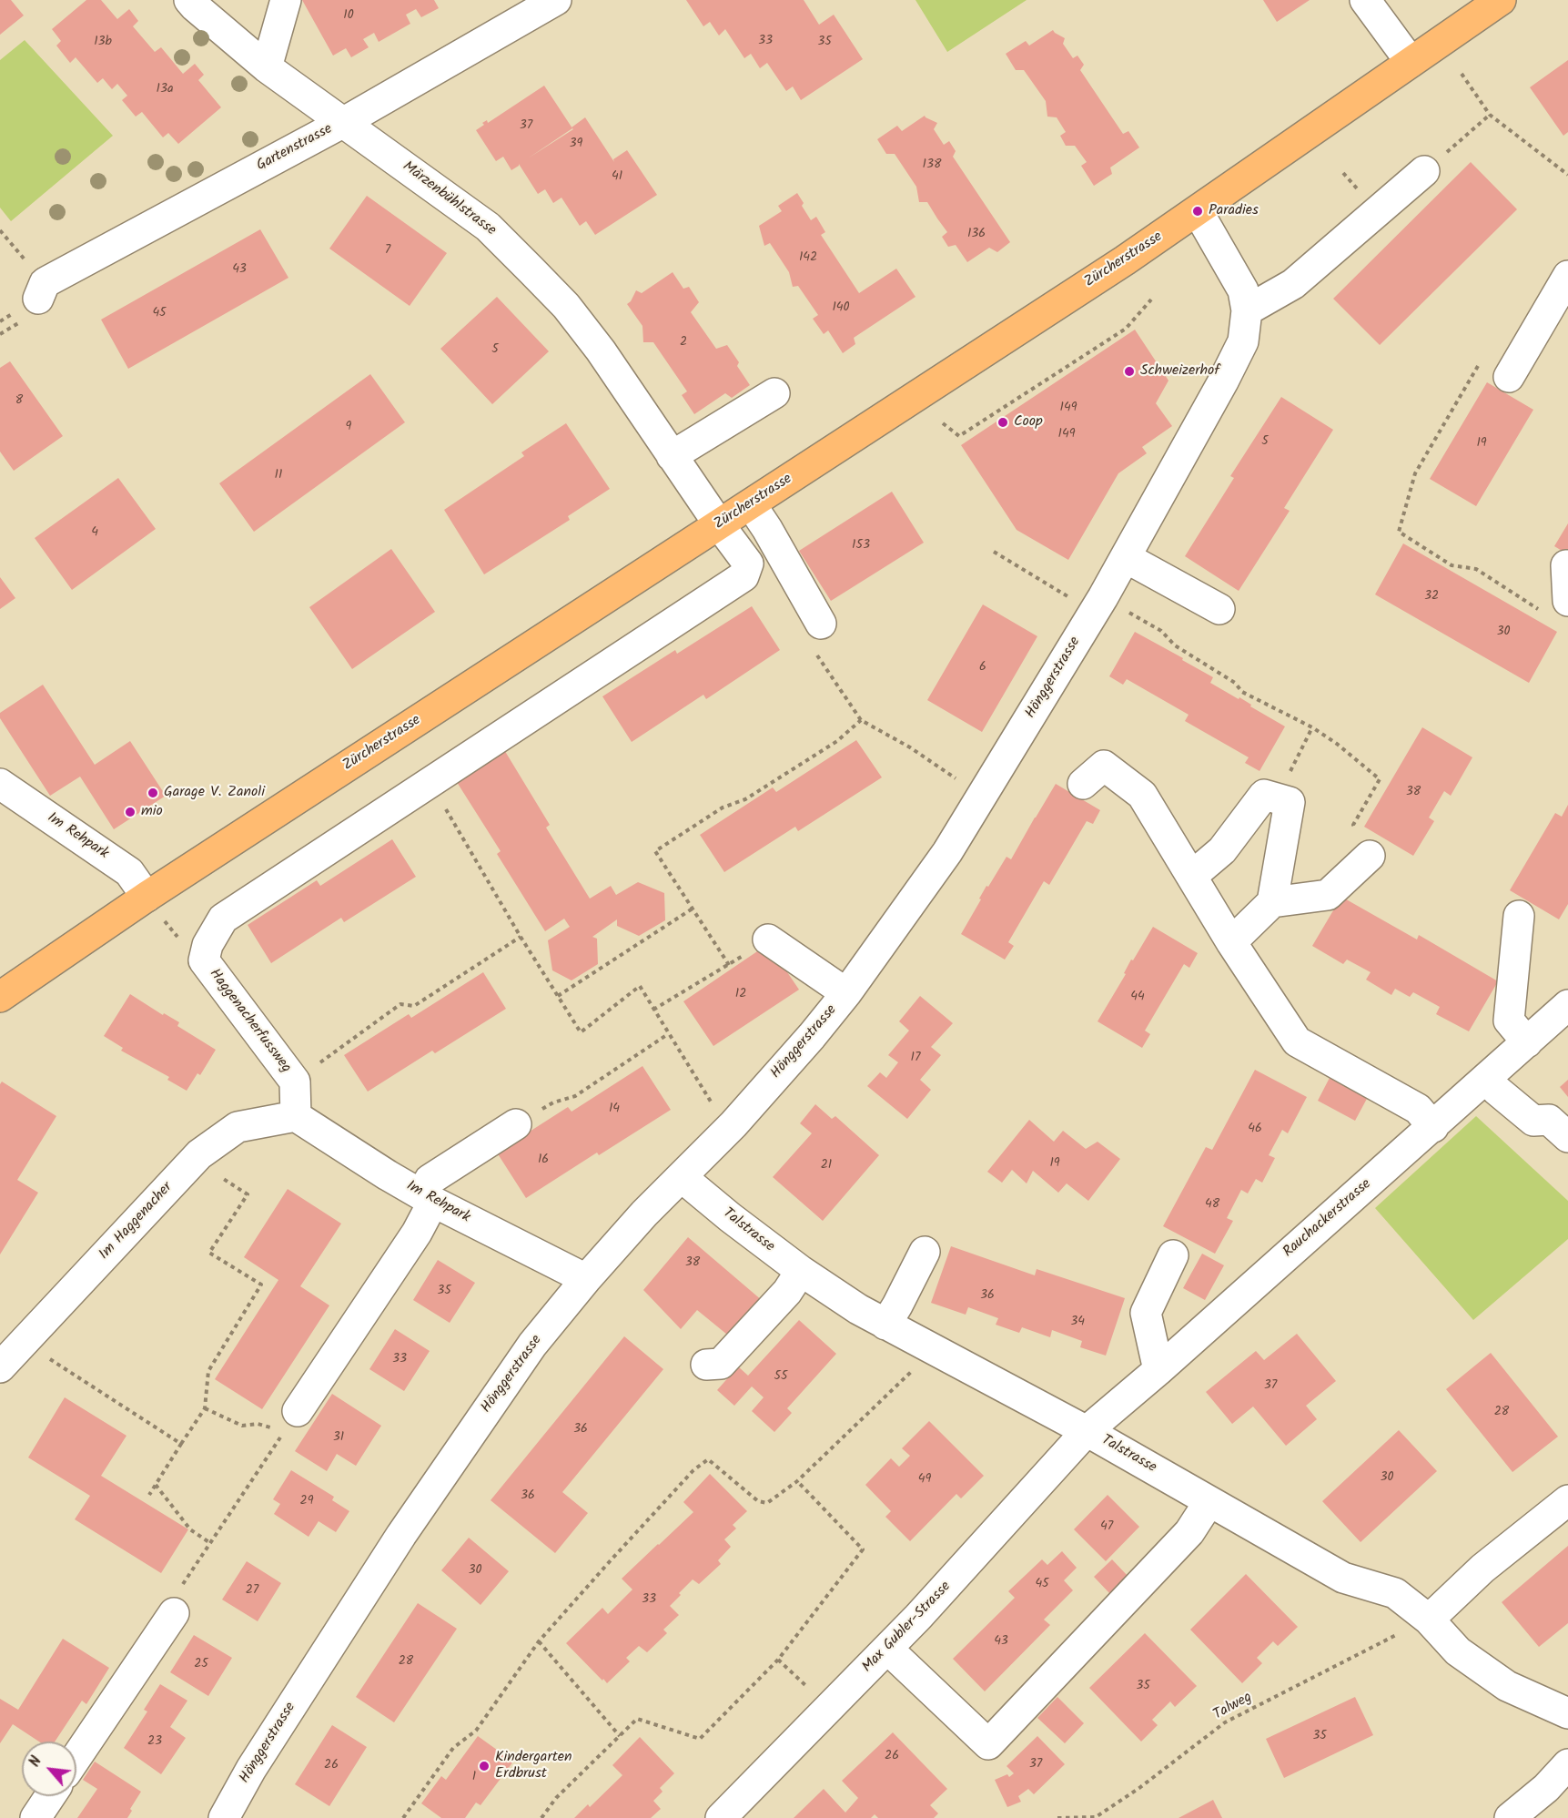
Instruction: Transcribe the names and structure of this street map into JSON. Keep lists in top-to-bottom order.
{
  "streets": {
    "main road": ["Zürcherstrasse"],
    "street": [
      "Gartenstrasse",
      "Märzenbühlstrasse",
      "Hönggerstrasse",
      "Im Rehpark",
      "Haggenacherfussweg",
      "Rauchackerstrasse",
      "Im Haggenacher",
      "Talstrasse",
      "Max Gubler-Strasse"
    ],
    "path": ["Talweg"]
  },
  "crossings": [
    ["Gartenstrasse", "Märzenbühlstrasse"],
    ["Märzenbühlstrasse", "Zürcherstrasse"],
    ["Märzenbühlstrasse", "Haggenacherfussweg"],
    ["Zürcherstrasse", "Hönggerstrasse"],
    ["Zürcherstrasse", "Im Rehpark"],
    ["Hönggerstrasse", "Im Rehpark"],
    ["Hönggerstrasse", "Talstrasse"],
    ["Im Rehpark", "Haggenacherfussweg"],
    ["Im Rehpark", "Im Haggenacher"],
    ["Haggenacherfussweg", "Im Haggenacher"],
    ["Rauchackerstrasse", "Talstrasse"],
    ["Rauchackerstrasse", "Max Gubler-Strasse"],
    ["Talstrasse", "Max Gubler-Strasse"],
    ["Talstrasse", "Talweg"]
  ],
  "places": [
    "Paradies",
    "Schweizerhof",
    "Coop",
    "Garage V. Zanoli",
    "mio",
    "Kindergarten Erdbrust"
  ],
  "house_numbers": [
    "10",
    "33",
    "13b",
    "35",
    "13a",
    "37",
    "39",
    "138",
    "41",
    "136",
    "7",
    "142",
    "43",
    "140",
    "45",
    "2",
    "5",
    "8",
    "149",
    "9",
    "149",
    "5",
    "19",
    "11",
    "4",
    "153",
    "32",
    "30",
    "6",
    "38",
    "12",
    "44",
    "17",
    "14",
    "46",
    "16",
    "19",
    "21",
    "48",
    "38",
    "35",
    "36",
    "34",
    "33",
    "55",
    "37",
    "28",
    "36",
    "31",
    "30",
    "49",
    "36",
    "29",
    "47",
    "30",
    "45",
    "27",
    "33",
    "43",
    "28",
    "25",
    "35",
    "35",
    "23",
    "26",
    "37",
    "26",
    "1"
  ],
  "north": "top left"
}
